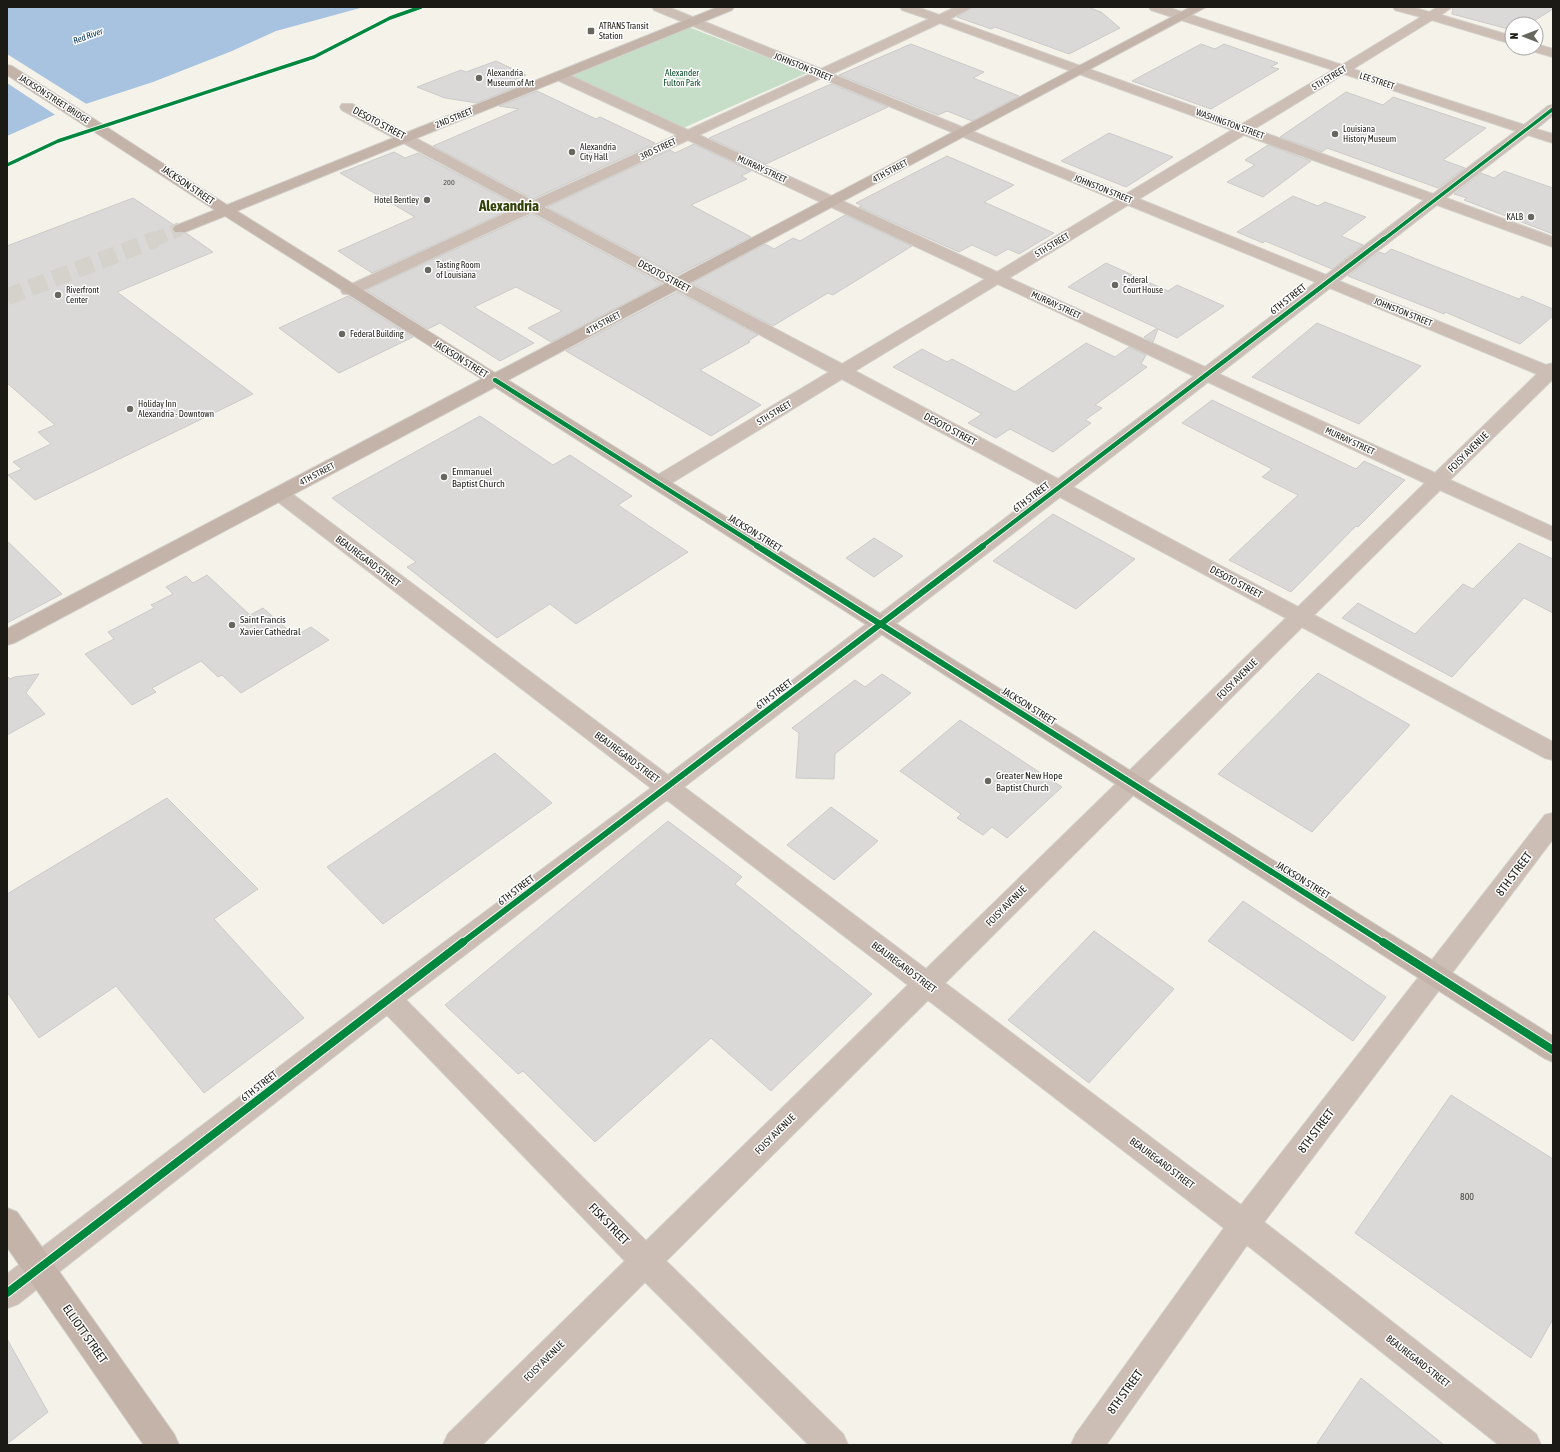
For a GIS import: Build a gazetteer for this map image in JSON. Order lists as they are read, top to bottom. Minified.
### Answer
{"streets":{"main road":["JACKSON STREET BRIDGE","2ND STREET","4TH STREET","JACKSON STREET","ELLIOTT STREET"],"street":["JOHNSTON STREET","5TH STREET","LEE STREET","DESOTO STREET","WASHINGTON STREET","3RD STREET","MURRAY STREET","6TH STREET","FOISY AVENUE","BEAUREGARD STREET","8TH STREET","FISK STREET"]},"crossings":[["JOHNSTON STREET","5TH STREET"],["JOHNSTON STREET","2ND STREET"],["JOHNSTON STREET","3RD STREET"],["JOHNSTON STREET","4TH STREET"],["JOHNSTON STREET","6TH STREET"],["JOHNSTON STREET","FOISY AVENUE"],["5TH STREET","LEE STREET"],["5TH STREET","DESOTO STREET"],["5TH STREET","WASHINGTON STREET"],["5TH STREET","MURRAY STREET"],["5TH STREET","JACKSON STREET"],["LEE STREET","4TH STREET"],["LEE STREET","6TH STREET"],["JACKSON STREET BRIDGE","JACKSON STREET"],["2ND STREET","DESOTO STREET"],["2ND STREET","MURRAY STREET"],["2ND STREET","JACKSON STREET"],["DESOTO STREET","3RD STREET"],["DESOTO STREET","4TH STREET"],["DESOTO STREET","6TH STREET"],["DESOTO STREET","FOISY AVENUE"],["WASHINGTON STREET","3RD STREET"],["WASHINGTON STREET","4TH STREET"],["WASHINGTON STREET","6TH STREET"],["3RD STREET","MURRAY STREET"],["3RD STREET","JACKSON STREET"],["MURRAY STREET","4TH STREET"],["MURRAY STREET","6TH STREET"],["MURRAY STREET","FOISY AVENUE"],["4TH STREET","JACKSON STREET"],["4TH STREET","BEAUREGARD STREET"],["JACKSON STREET","6TH STREET"],["JACKSON STREET","FOISY AVENUE"],["JACKSON STREET","8TH STREET"],["6TH STREET","BEAUREGARD STREET"],["6TH STREET","FISK STREET"],["6TH STREET","ELLIOTT STREET"],["FOISY AVENUE","BEAUREGARD STREET"],["FOISY AVENUE","FISK STREET"],["BEAUREGARD STREET","8TH STREET"]],"districts":["Alexandria"],"water":["Red River"],"parks":["Alexander Fulton Park"],"places":{"transit":["ATRANS Transit Station"],"other":["Alexandria Museum of Art","Louisiana History Museum","Alexandria City Hall","Hotel Bentley","KALB","Tasting Room of Louisiana","Federal Court House","Riverfront Center","Federal Building","Holiday Inn Alexandria - Downtown","Emmanuel Baptist Church","Saint Francis Xavier Cathedral","Greater New Hope Baptist Church"]},"house_numbers":["200","800"],"north":"left"}
